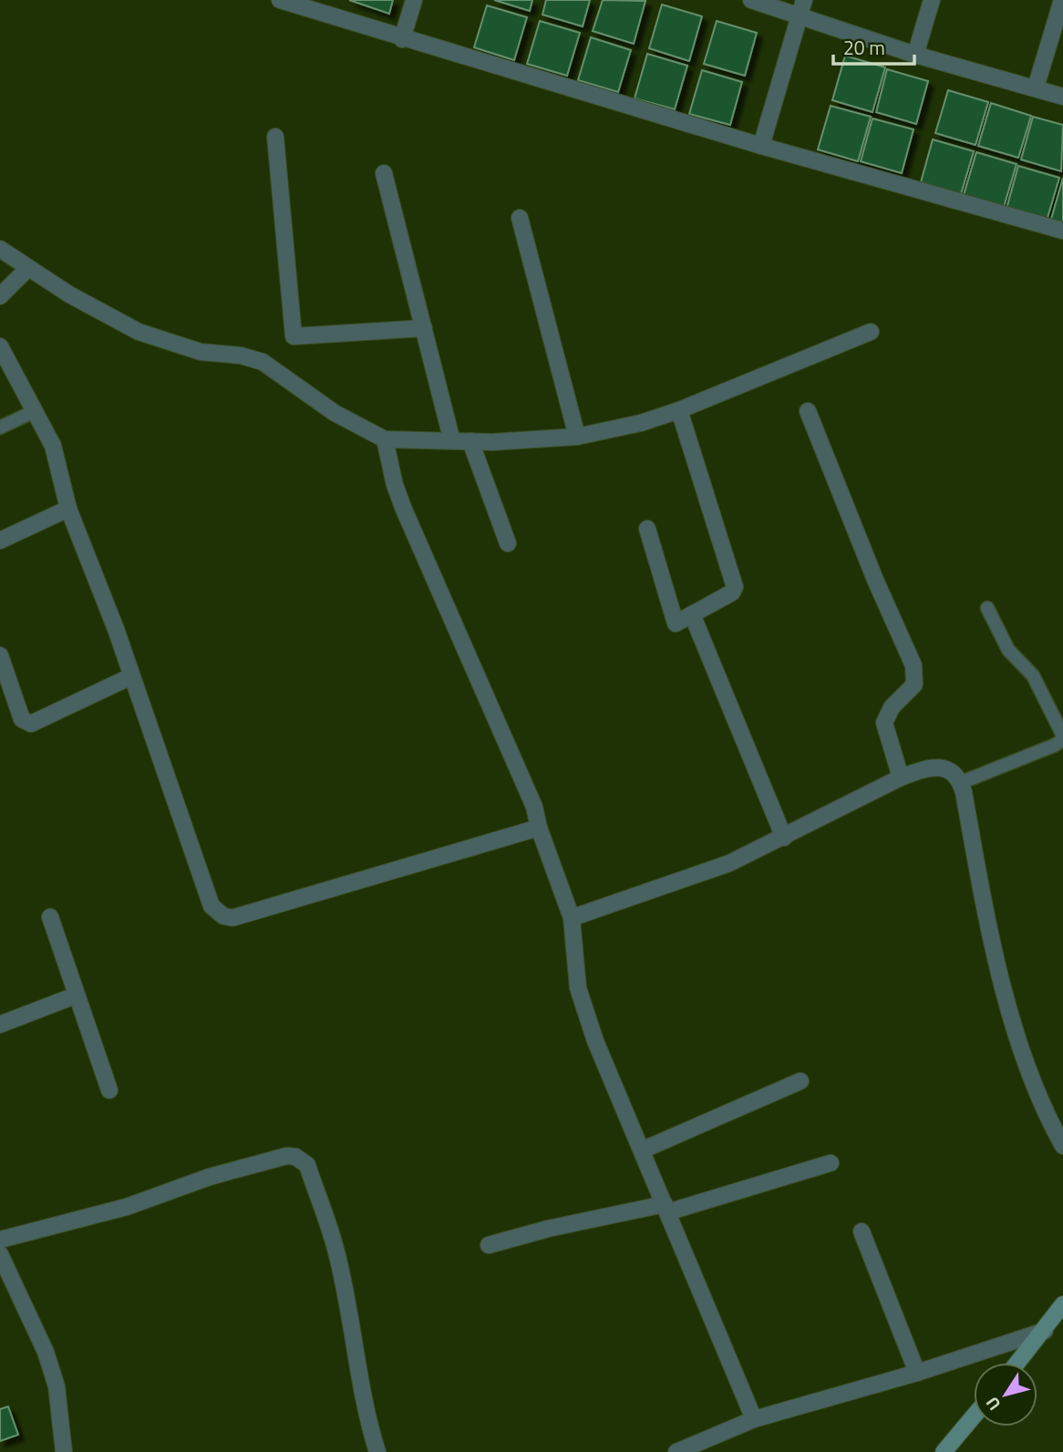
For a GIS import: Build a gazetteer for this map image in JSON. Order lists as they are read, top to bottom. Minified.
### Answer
{"scale_bar":"20 m","north":"bottom left"}
